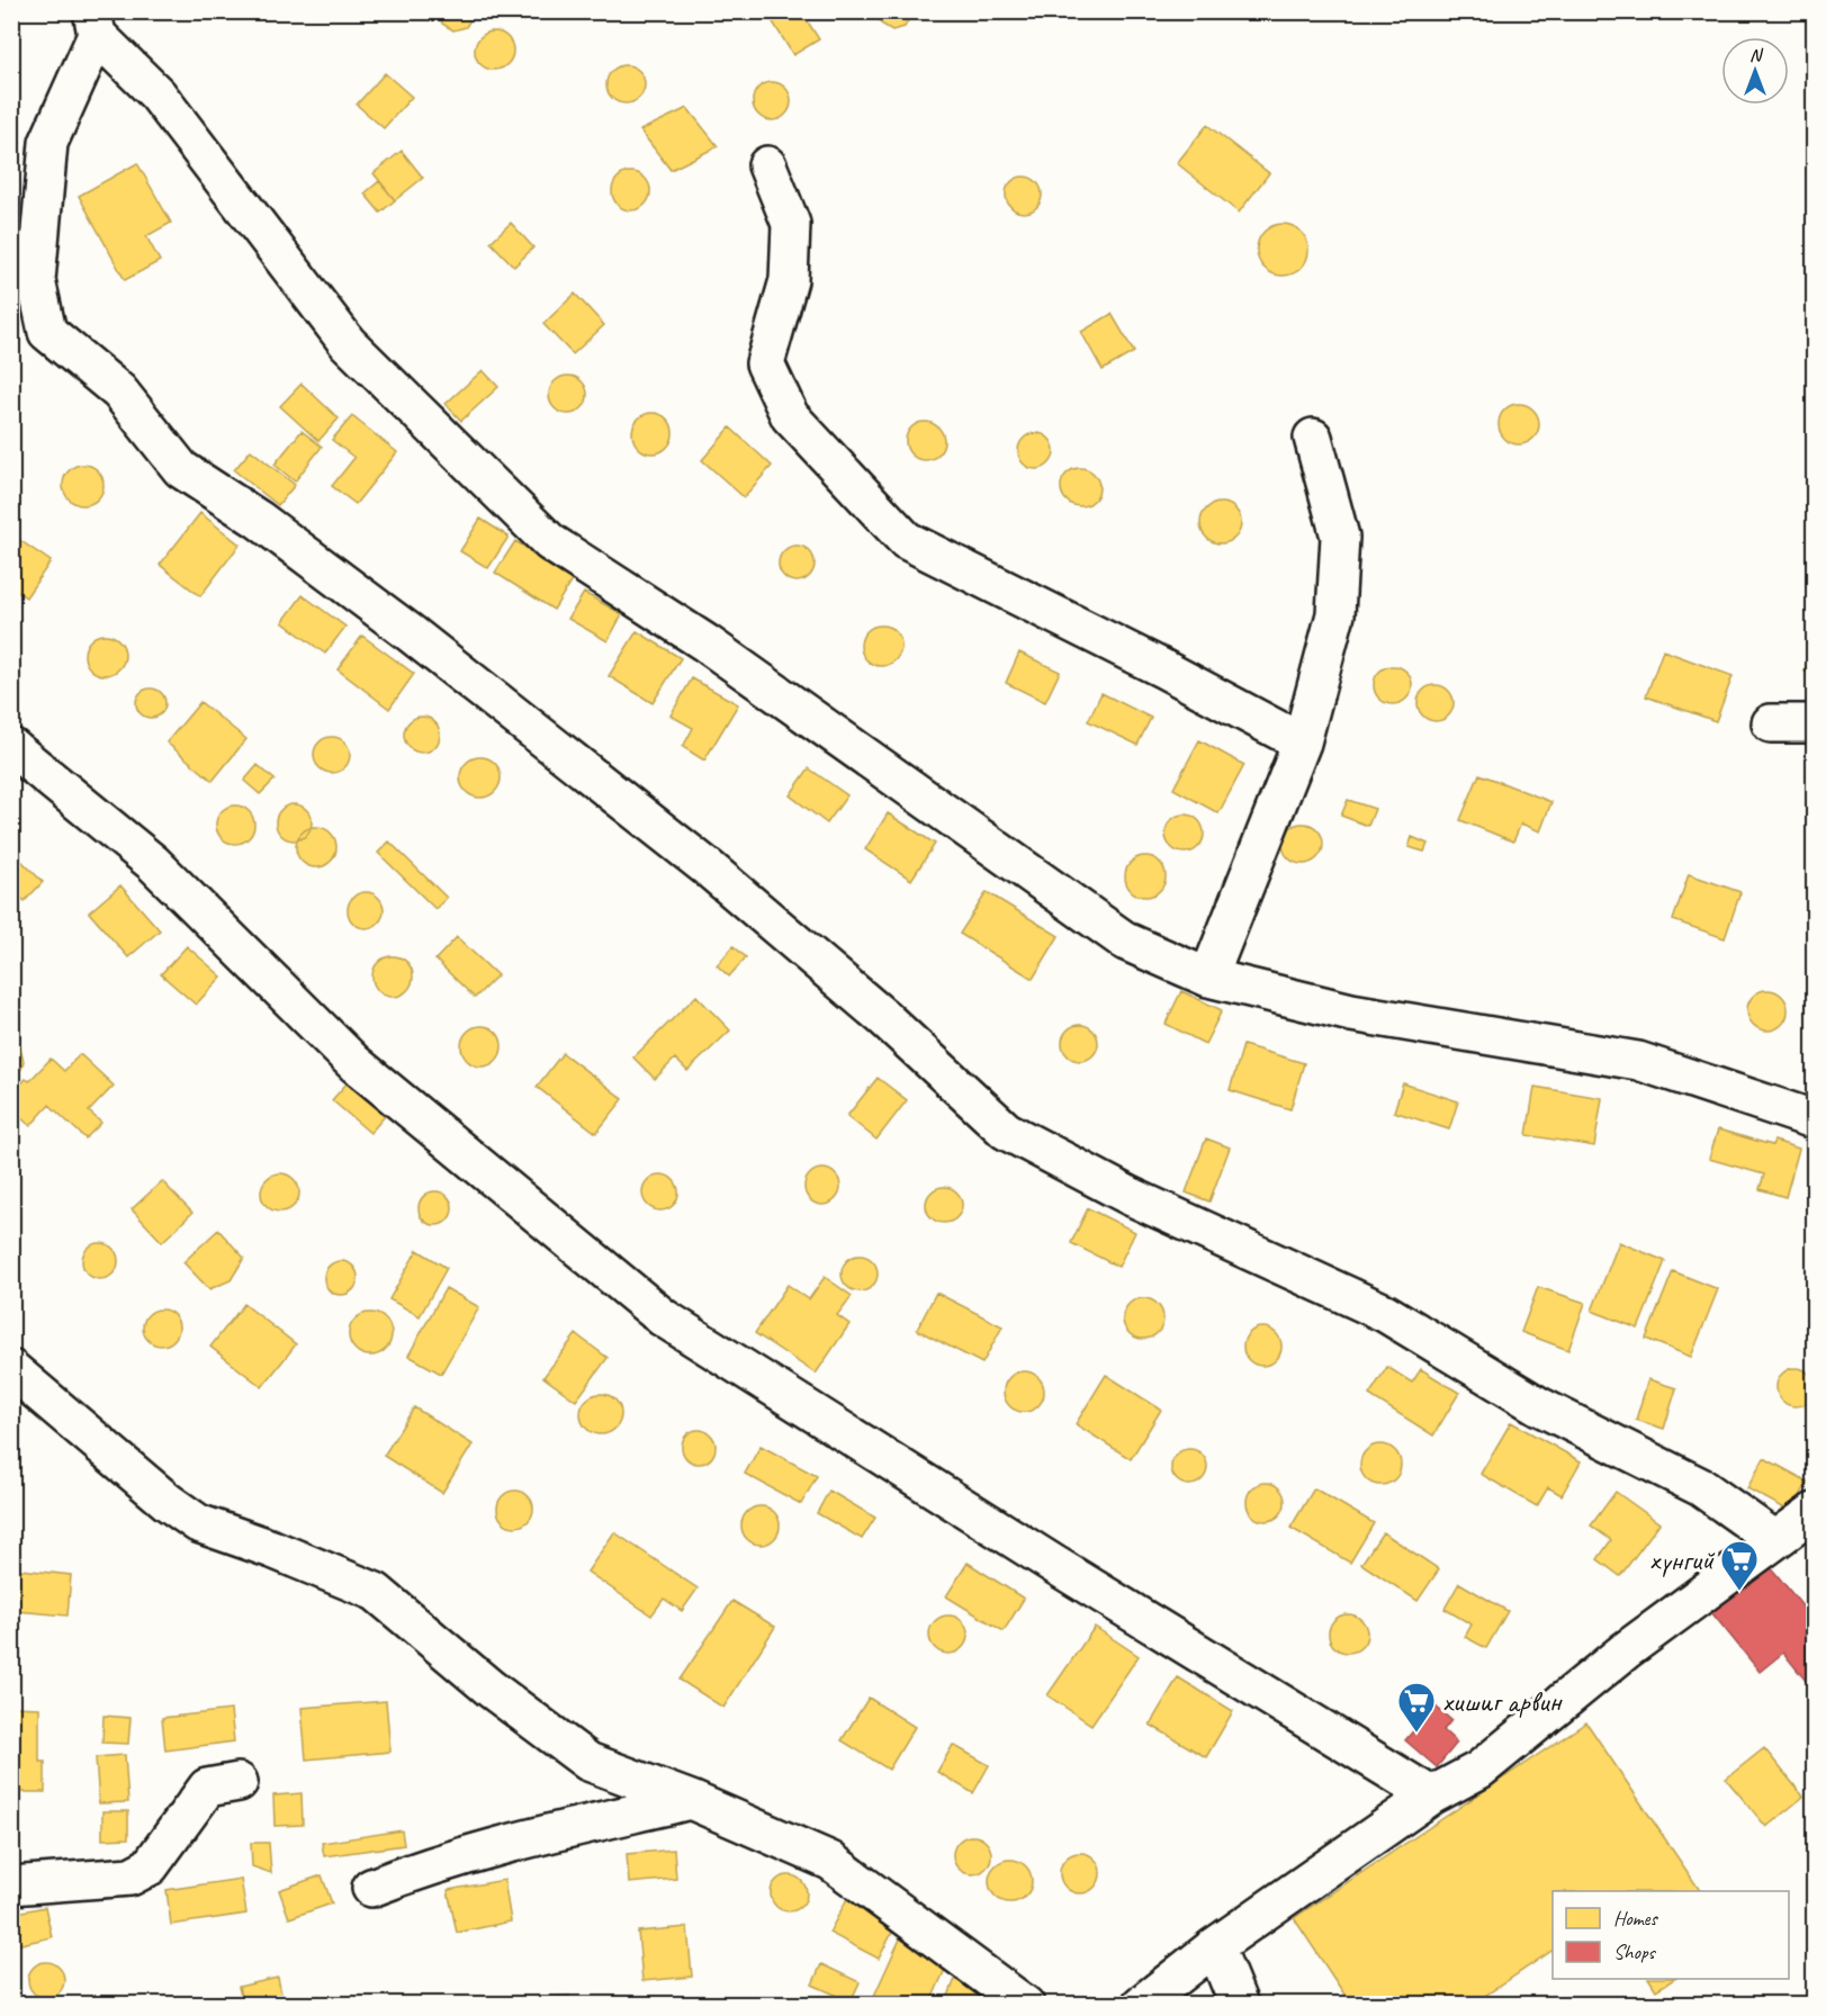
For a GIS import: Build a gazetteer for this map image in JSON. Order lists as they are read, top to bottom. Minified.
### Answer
{"places":{"supermarket":["хүнгий","хишиг арвин"]},"legend":["Homes","Shops"],"north":"top"}
